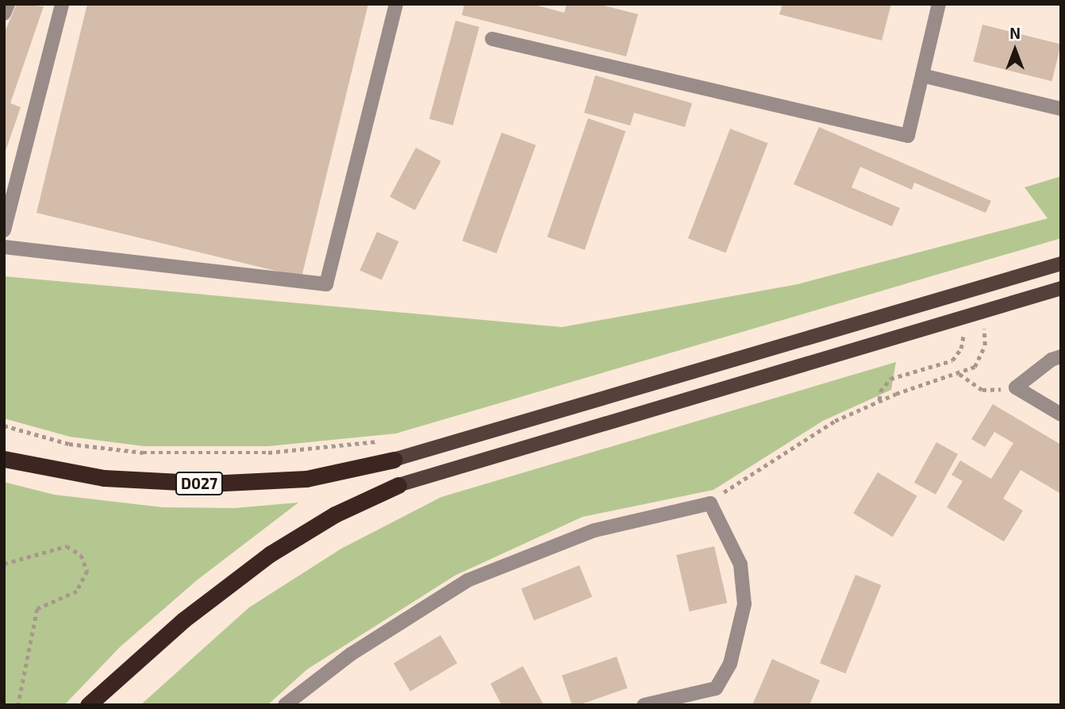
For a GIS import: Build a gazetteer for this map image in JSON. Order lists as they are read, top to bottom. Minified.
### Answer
{"streets":{"highway":["D027"]},"north":"top"}
